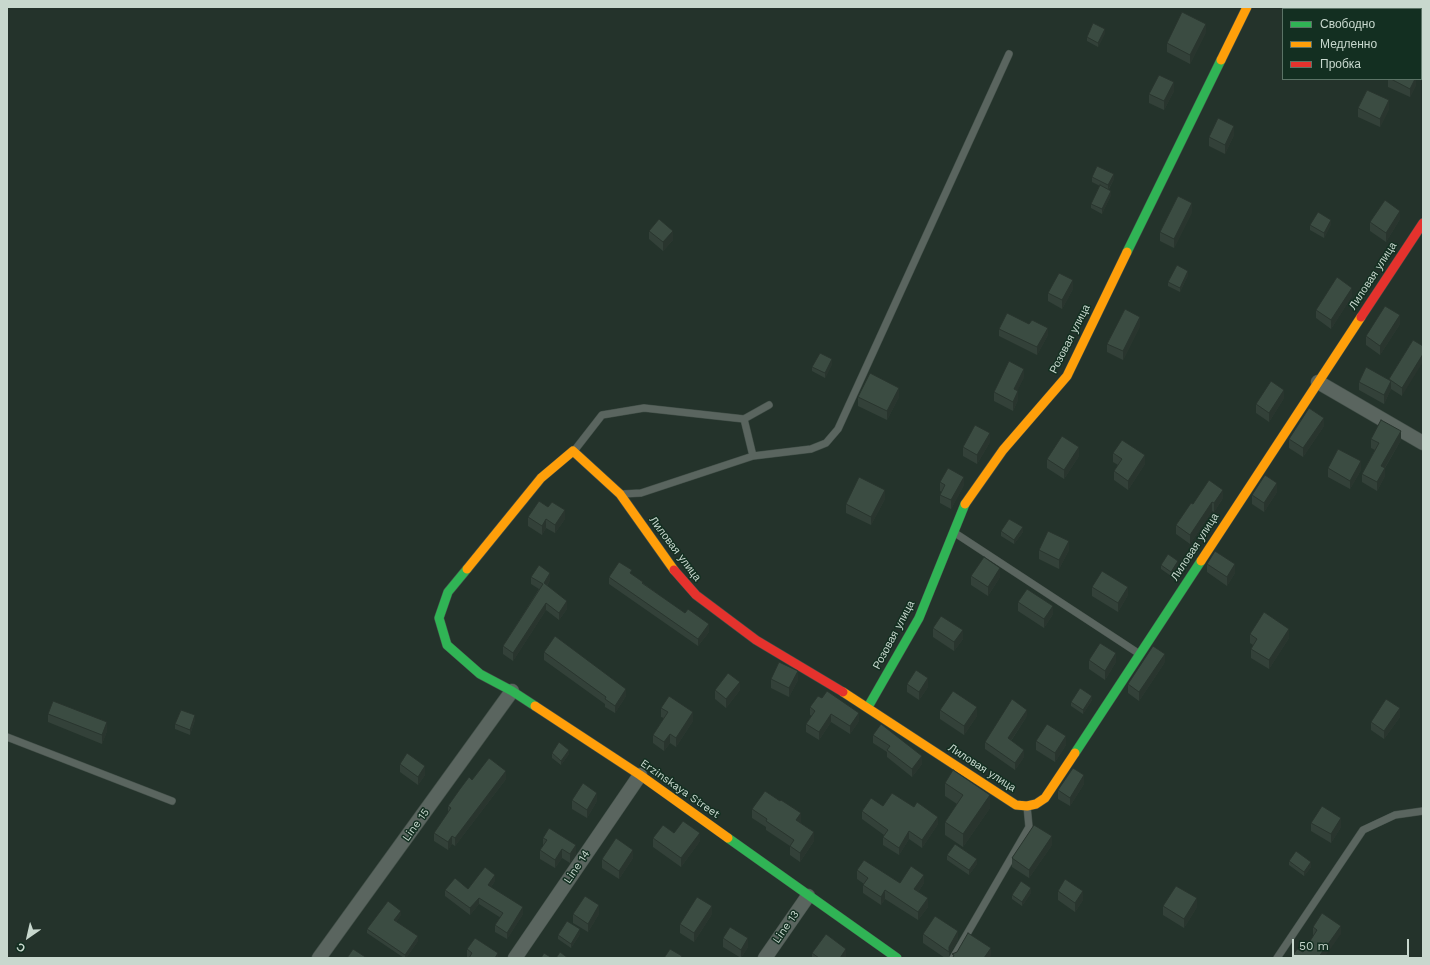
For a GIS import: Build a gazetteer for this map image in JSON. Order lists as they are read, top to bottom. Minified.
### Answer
{"streets":{"street":["Лиловая улица","Розовая улица","Erzinskaya Street","Line 15","Line 14","Line 13"]},"crossings":[["Лиловая улица","Розовая улица"],["Лиловая улица","Erzinskaya Street"],["Erzinskaya Street","Line 15"],["Erzinskaya Street","Line 14"],["Erzinskaya Street","Line 13"]],"legend":["Свободно","Медленно","Пробка"],"scale_bar":"50 m","north":"bottom left"}
